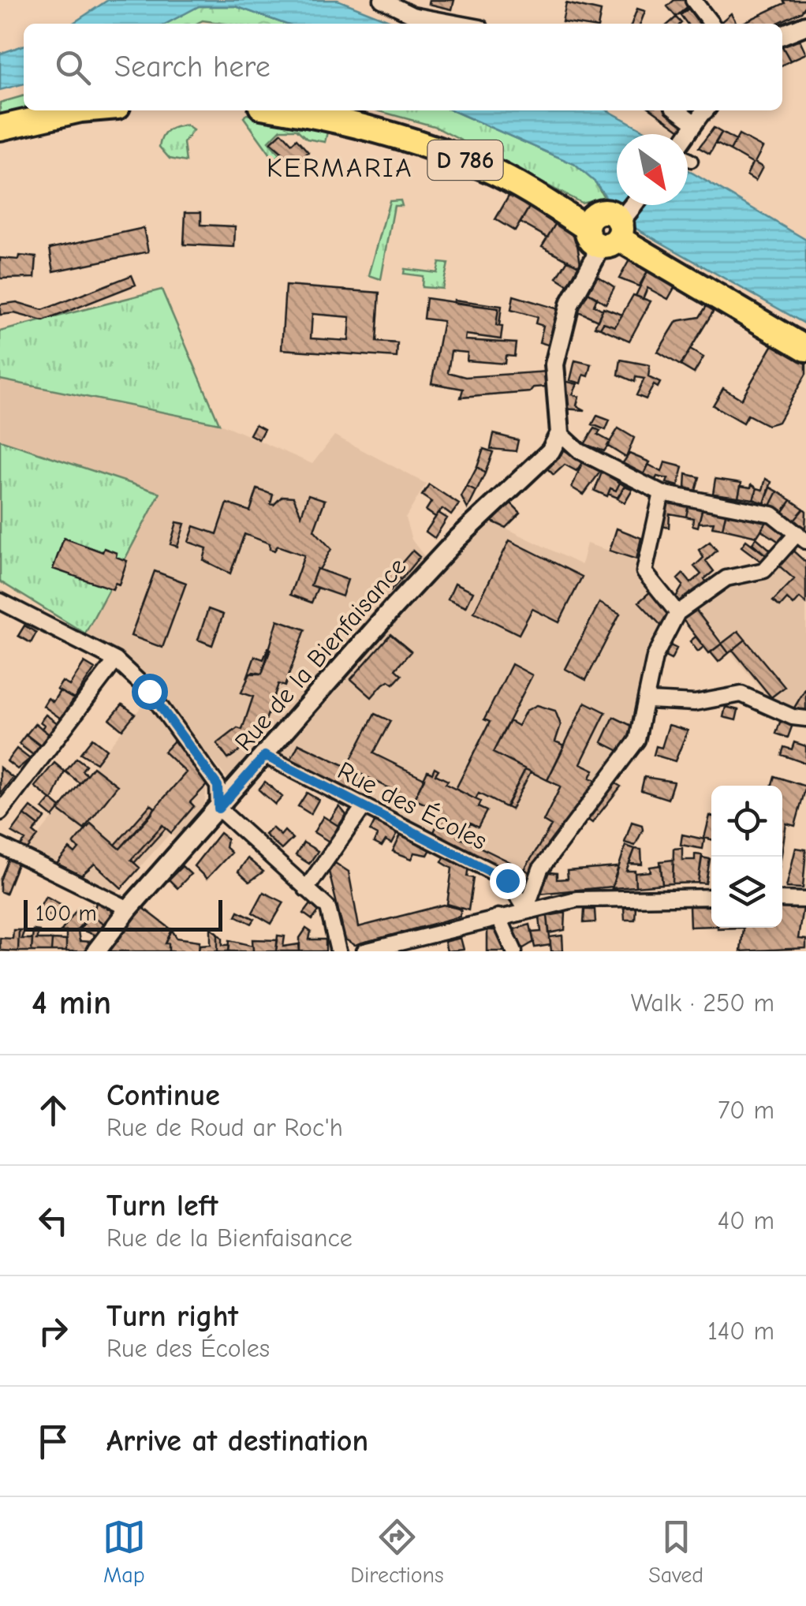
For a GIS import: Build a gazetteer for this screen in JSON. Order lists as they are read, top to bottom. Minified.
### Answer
{"streets":{"main road":["D 786"],"street":["Rue de la Bienfaisance","Rue des Écoles"]},"crossings":[["Rue de la Bienfaisance","Rue des Écoles"]],"districts":["KERMARIA"],"scale_bar":"100 m","north":"bottom right","page":{"search":"Search here","scale":"100 m","heading":["4 min","Walk · 250 m"],"list":[["Continue","Rue de Roud ar Roc'h","70 m"],["Turn left","Rue de la Bienfaisance","40 m"],["Turn right","Rue des Écoles","140 m"],"Arrive at destination"],"nav":["Map","Directions","Saved"]}}
